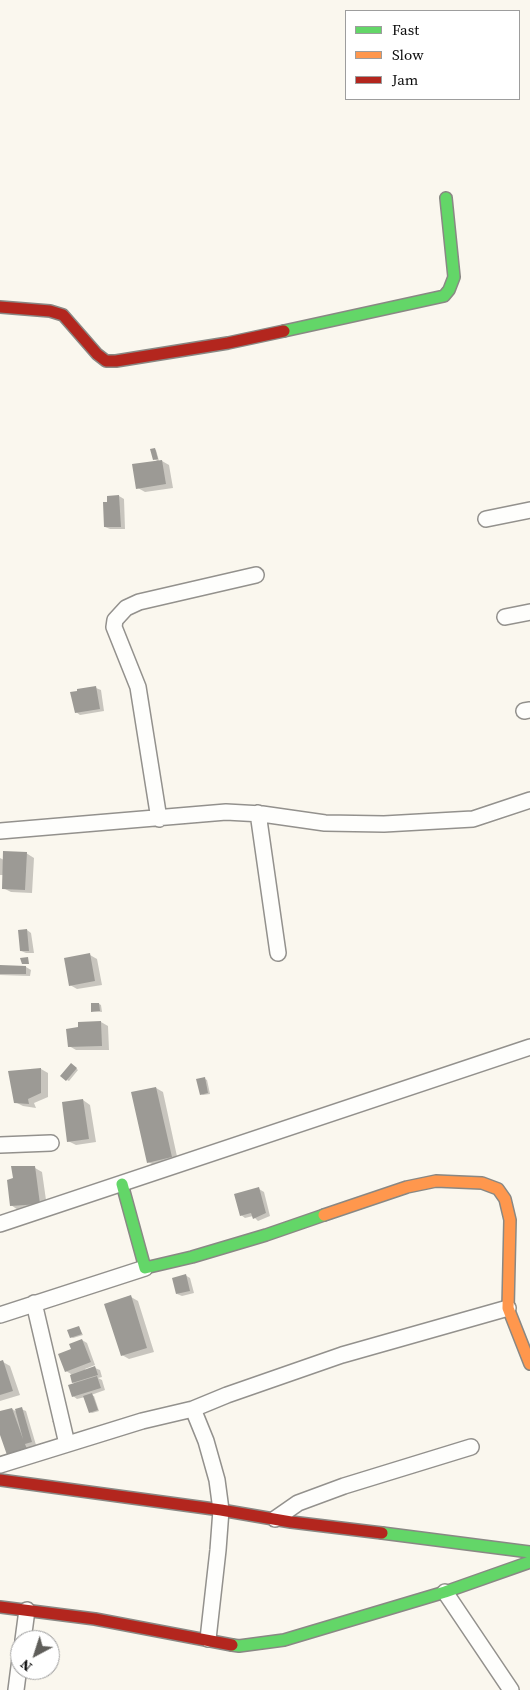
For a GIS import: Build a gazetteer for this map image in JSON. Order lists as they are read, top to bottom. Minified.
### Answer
{"legend":["Fast","Slow","Jam"],"north":"bottom left"}
